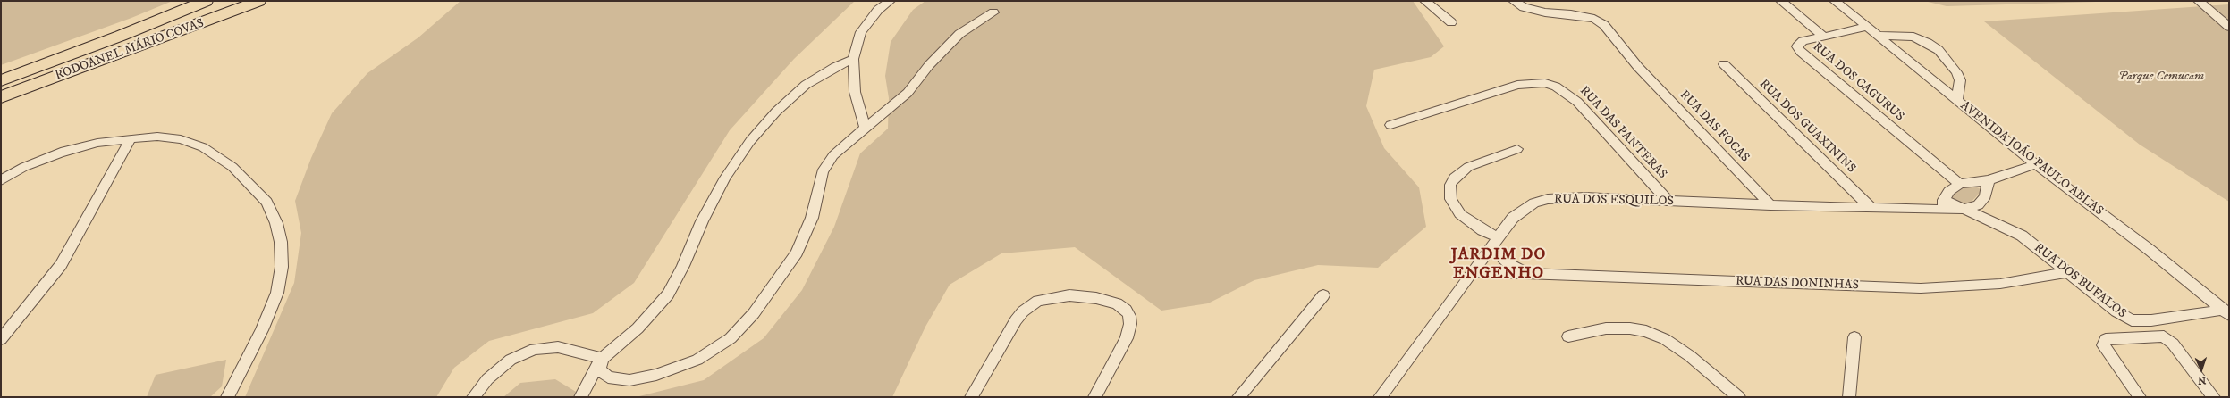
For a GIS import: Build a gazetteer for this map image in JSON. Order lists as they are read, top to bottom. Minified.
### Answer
{"streets":{"highway":["RODOANEL MÁRIO COVAS"],"street":["RUA DOS CAGURUS","RUA DAS FOCAS","RUA DOS GUAXININS","RUA DAS PANTERAS","AVENIDA JOÃO PAULO ABLAS","RUA DOS ESQUILOS","RUA DOS BUFALOS","RUA DAS DONINHAS"]},"crossings":[["RUA DOS CAGURUS","AVENIDA JOÃO PAULO ABLAS"],["RUA DAS FOCAS","RUA DOS ESQUILOS"],["RUA DOS GUAXININS","RUA DOS ESQUILOS"],["RUA DAS PANTERAS","RUA DOS ESQUILOS"],["AVENIDA JOÃO PAULO ABLAS","RUA DOS BUFALOS"],["RUA DOS ESQUILOS","RUA DOS BUFALOS"],["RUA DOS ESQUILOS","RUA DAS DONINHAS"],["RUA DOS BUFALOS","RUA DAS DONINHAS"]],"districts":["JARDIM DO ENGENHO"],"parks":["Parque Cemucam"],"north":"bottom"}
